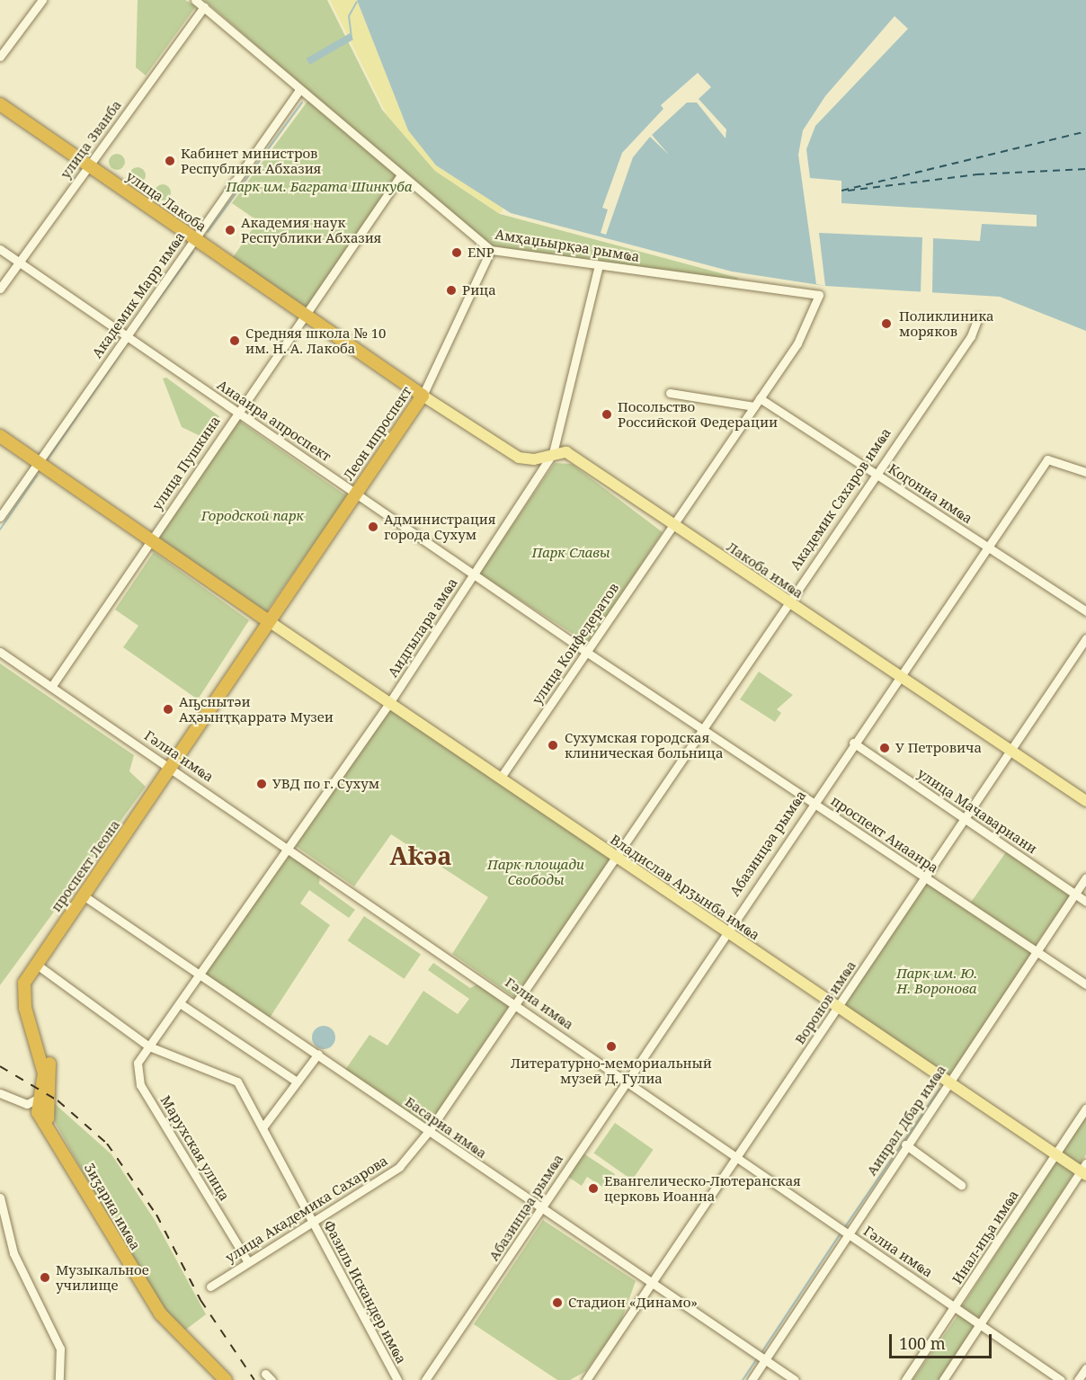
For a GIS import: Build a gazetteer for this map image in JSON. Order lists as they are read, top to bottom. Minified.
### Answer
{"streets":{"highway":["улица Лакоба","Леон ипроспект","проспект Леона","Ӡиӡариа имҩа"],"main road":["Лакоба имҩа","Владислав Арӡынба имҩа"],"street":["улица Званба","Амҳаџьырқәа рымҩа","Академик Марр имҩа","Аиааира апроспект","улица Пушкина","Коӷониа имҩа","Академик Сахаров имҩа","Аидгылара амҩа","улица Конфедератов","Гәлиа имҩа","улица Мачавариани","проспект Аиааира","Абазинцәа рымҩа","Воронов имҩа","Аинрал Дбар имҩа","Басариа имҩа","Марухская улица","улица Академика Сахарова","Инал-иҧа имҩа","Фазиль Искандер имҩа"]},"crossings":[["улица Званба","улица Лакоба"],["улица Званба","Амҳаџьырқәа рымҩа"],["улица Званба","Аиааира апроспект"],["улица Лакоба","Академик Марр имҩа"],["улица Лакоба","Леон ипроспект"],["улица Лакоба","улица Пушкина"],["улица Лакоба","Лакоба имҩа"],["Амҳаџьырқәа рымҩа","Академик Марр имҩа"],["Амҳаџьырқәа рымҩа","Леон ипроспект"],["Амҳаџьырқәа рымҩа","улица Пушкина"],["Амҳаџьырқәа рымҩа","Аидгылара амҩа"],["Амҳаџьырқәа рымҩа","улица Конфедератов"],["Академик Марр имҩа","Аиааира апроспект"],["Аиааира апроспект","Леон ипроспект"],["Аиааира апроспект","улица Пушкина"],["Аиааира апроспект","Аидгылара амҩа"],["Аиааира апроспект","улица Конфедератов"],["Аиааира апроспект","проспект Аиааира"],["Леон ипроспект","Лакоба имҩа"],["Леон ипроспект","проспект Леона"],["Леон ипроспект","Владислав Арӡынба имҩа"],["улица Пушкина","Гәлиа имҩа"],["Коӷониа имҩа","Академик Сахаров имҩа"],["Коӷониа имҩа","улица Конфедератов"],["Коӷониа имҩа","Абазинцәа рымҩа"],["Академик Сахаров имҩа","Лакоба имҩа"],["Академик Сахаров имҩа","проспект Аиааира"],["Академик Сахаров имҩа","Владислав Арӡынба имҩа"],["Академик Сахаров имҩа","улица Академика Сахарова"],["Лакоба имҩа","Аидгылара амҩа"],["Лакоба имҩа","улица Конфедератов"],["Лакоба имҩа","Абазинцәа рымҩа"],["Лакоба имҩа","Воронов имҩа"],["Аидгылара амҩа","Гәлиа имҩа"],["Аидгылара амҩа","Владислав Арӡынба имҩа"],["Аидгылара амҩа","Басариа имҩа"],["Аидгылара амҩа","Марухская улица"],["улица Конфедератов","проспект Аиааира"],["улица Конфедератов","Владислав Арӡынба имҩа"],["Гәлиа имҩа","Абазинцәа рымҩа"],["Гәлиа имҩа","проспект Леона"],["Гәлиа имҩа","Воронов имҩа"],["Гәлиа имҩа","Аинрал Дбар имҩа"],["Гәлиа имҩа","улица Академика Сахарова"],["Гәлиа имҩа","Инал-иҧа имҩа"],["улица Мачавариани","Абазинцәа рымҩа"],["улица Мачавариани","Воронов имҩа"],["улица Мачавариани","Аинрал Дбар имҩа"],["проспект Аиааира","Абазинцәа рымҩа"],["проспект Аиааира","Воронов имҩа"],["проспект Аиааира","Аинрал Дбар имҩа"],["Абазинцәа рымҩа","Владислав Арӡынба имҩа"],["Абазинцәа рымҩа","Басариа имҩа"],["проспект Леона","Владислав Арӡынба имҩа"],["проспект Леона","Басариа имҩа"],["проспект Леона","Ӡиӡариа имҩа"],["проспект Леона","Фазиль Искандер имҩа"],["Владислав Арӡынба имҩа","Воронов имҩа"],["Владислав Арӡынба имҩа","Аинрал Дбар имҩа"],["Владислав Арӡынба имҩа","улица Академика Сахарова"],["Владислав Арӡынба имҩа","Инал-иҧа имҩа"],["Воронов имҩа","Басариа имҩа"],["Аинрал Дбар имҩа","Басариа имҩа"],["Басариа имҩа","улица Академика Сахарова"],["Марухская улица","улица Академика Сахарова"],["Марухская улица","Фазиль Искандер имҩа"],["улица Академика Сахарова","Фазиль Искандер имҩа"]],"districts":["Аҟəа"],"parks":["Парк им. Баграта Шинкуба","Городской парк","Парк Славы","Парк площади Свободы","Парк им. Ю. Н. Воронова"],"places":["Кабинет министров Республики Абхазия","Академия наук Республики Абхазия","ENP","Рица","Поликлиника моряков","Средняя школа № 10 им. Н. А. Лакоба","Посольство Российской Федерации","Администрация города Сухум","Аҧснытәи Аҳәынҭқарратә Музеи","Сухумская городская клиническая больница","У Петровича","УВД по г. Сухум","Литературно-мемориальный музей Д. Гулиа","Евангелическо-Лютеранская церковь Иоанна","Музыкальное училище","Cтадион «Динамо»"],"scale_bar":"100 m"}
